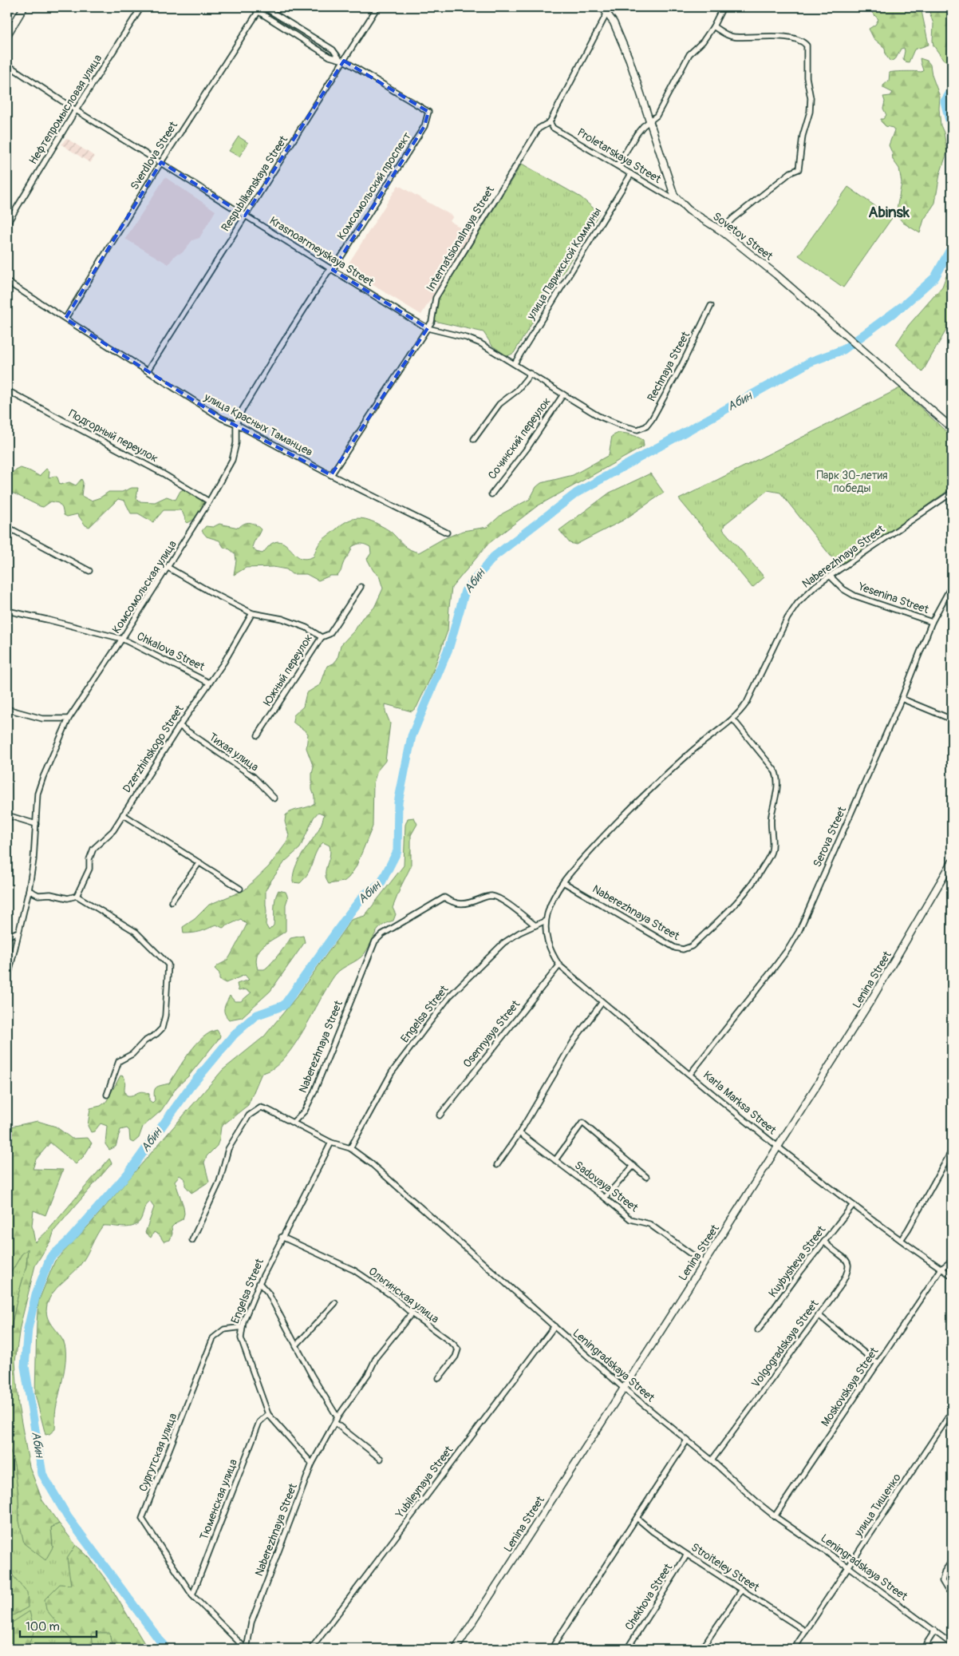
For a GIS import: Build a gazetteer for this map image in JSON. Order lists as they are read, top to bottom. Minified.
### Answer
{"streets":{"main road":["Sovetov Street","Lenina Street"],"street":["Нефтепромысловая улица","Sverdlova Street","Proletarskaya Street","Respublikanskaya Street","Комсомольский проспект","Internatsionalnaya Street","Krasnoarmeyskaya Street","улица Парижской Коммуны","Rechnaya Street","улица Красных Таманцев","Подгорный переулок","Сочинский переулок","Naberezhnaya Street","Комсомольская улица","Yesenina Street","Chkalova Street","Южный переулок","Dzerzhinskogo Street","Тихая улица","Serova Street","Engelsa Street","Osennyaya Street","Karla Marksa Street","Sadovaya Street","Kuybysheva Street","Ольгинская улица","Volgogradskaya Street","Leningradskaya Street","Moskovskaya Street","Сургутская улица","Yubileynaya Street","Тюменская улица","улица Тищенко","Stroiteley Street","Chekhova Street"]},"crossings":[["Нефтепромысловая улица","Krasnoarmeyskaya Street"],["Sverdlova Street","Krasnoarmeyskaya Street"],["Sverdlova Street","улица Красных Таманцев"],["Proletarskaya Street","Sovetov Street"],["Proletarskaya Street","Internatsionalnaya Street"],["Proletarskaya Street","улица Парижской Коммуны"],["Respublikanskaya Street","Комсомольский проспект"],["Respublikanskaya Street","Krasnoarmeyskaya Street"],["Respublikanskaya Street","улица Красных Таманцев"],["Комсомольский проспект","Krasnoarmeyskaya Street"],["Комсомольский проспект","Комсомольская улица"],["Sovetov Street","Internatsionalnaya Street"],["Internatsionalnaya Street","Krasnoarmeyskaya Street"],["Internatsionalnaya Street","улица Красных Таманцев"],["Krasnoarmeyskaya Street","улица Парижской Коммуны"],["Krasnoarmeyskaya Street","Rechnaya Street"],["Krasnoarmeyskaya Street","Сочинский переулок"],["Krasnoarmeyskaya Street","Комсомольская улица"],["улица Красных Таманцев","Комсомольская улица"],["Подгорный переулок","Комсомольская улица"],["Naberezhnaya Street","Yesenina Street"],["Naberezhnaya Street","Engelsa Street"],["Naberezhnaya Street","Karla Marksa Street"],["Naberezhnaya Street","Ольгинская улица"],["Naberezhnaya Street","Leningradskaya Street"],["Комсомольская улица","Chkalova Street"],["Комсомольская улица","Южный переулок"],["Yesenina Street","Serova Street"],["Chkalova Street","Dzerzhinskogo Street"],["Южный переулок","Dzerzhinskogo Street"],["Dzerzhinskogo Street","Тихая улица"],["Serova Street","Karla Marksa Street"],["Lenina Street","Karla Marksa Street"],["Lenina Street","Sadovaya Street"],["Lenina Street","Leningradskaya Street"],["Engelsa Street","Karla Marksa Street"],["Engelsa Street","Ольгинская улица"],["Engelsa Street","Leningradskaya Street"],["Engelsa Street","Сургутская улица"],["Engelsa Street","Тюменская улица"],["Osennyaya Street","Karla Marksa Street"],["Karla Marksa Street","Kuybysheva Street"],["Karla Marksa Street","Moskovskaya Street"],["Kuybysheva Street","Volgogradskaya Street"],["Volgogradskaya Street","Leningradskaya Street"],["Leningradskaya Street","Moskovskaya Street"],["Leningradskaya Street","Yubileynaya Street"],["Leningradskaya Street","улица Тищенко"],["Сургутская улица","Тюменская улица"],["улица Тищенко","Stroiteley Street"],["Stroiteley Street","Chekhova Street"]],"districts":["Abinsk"],"water":["Абин"],"parks":["Парк 30-летия победы"],"scale_bar":"100 m"}
